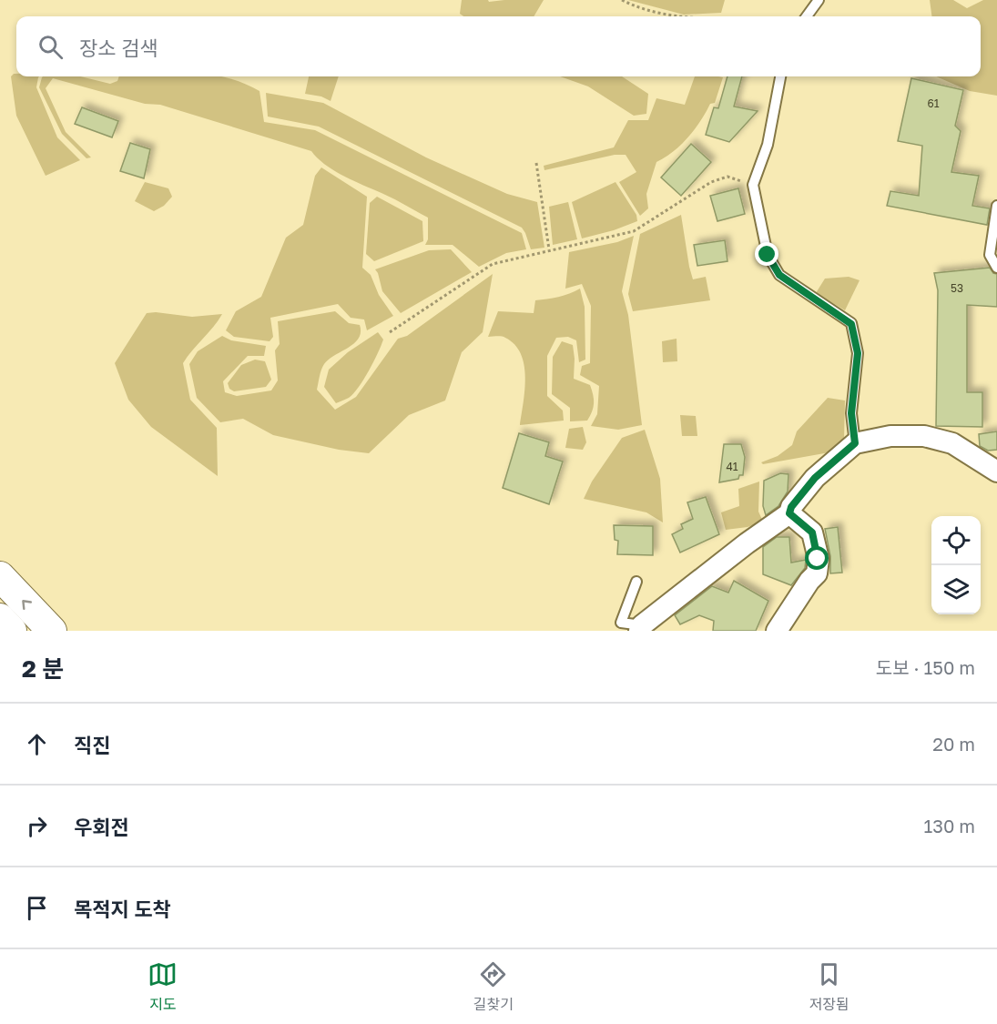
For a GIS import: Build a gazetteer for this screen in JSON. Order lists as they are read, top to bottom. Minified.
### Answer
{"house_numbers":["61","53","41"],"page":{"search":"장소 검색","heading":["2 분","도보 · 150 m"],"list":[["직진","20 m"],["우회전","130 m"],"목적지 도착"],"nav":["지도","길찾기","저장됨"]}}
